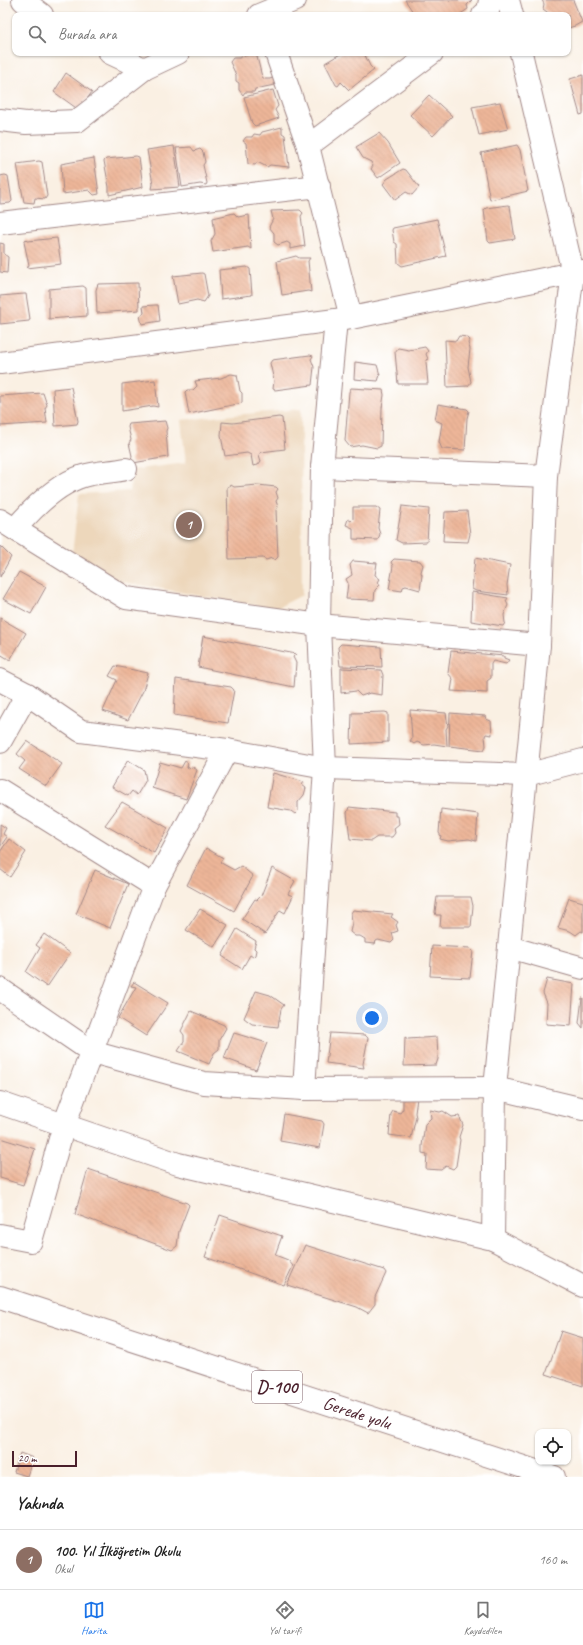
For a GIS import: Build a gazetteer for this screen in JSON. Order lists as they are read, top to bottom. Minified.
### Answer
{"streets":{"street":["D-100","Gerede yolu"]},"scale_bar":"20 m","page":{"search":"Burada ara","pins":"1","scale":"20 m","heading":"Yakında","list":[{"mark":"1","name":"100. Yıl İlköğretim Okulu","note":"Okul","value":"160 m"}],"nav":["Harita","Yol tarifi","Kaydedilen"]}}
